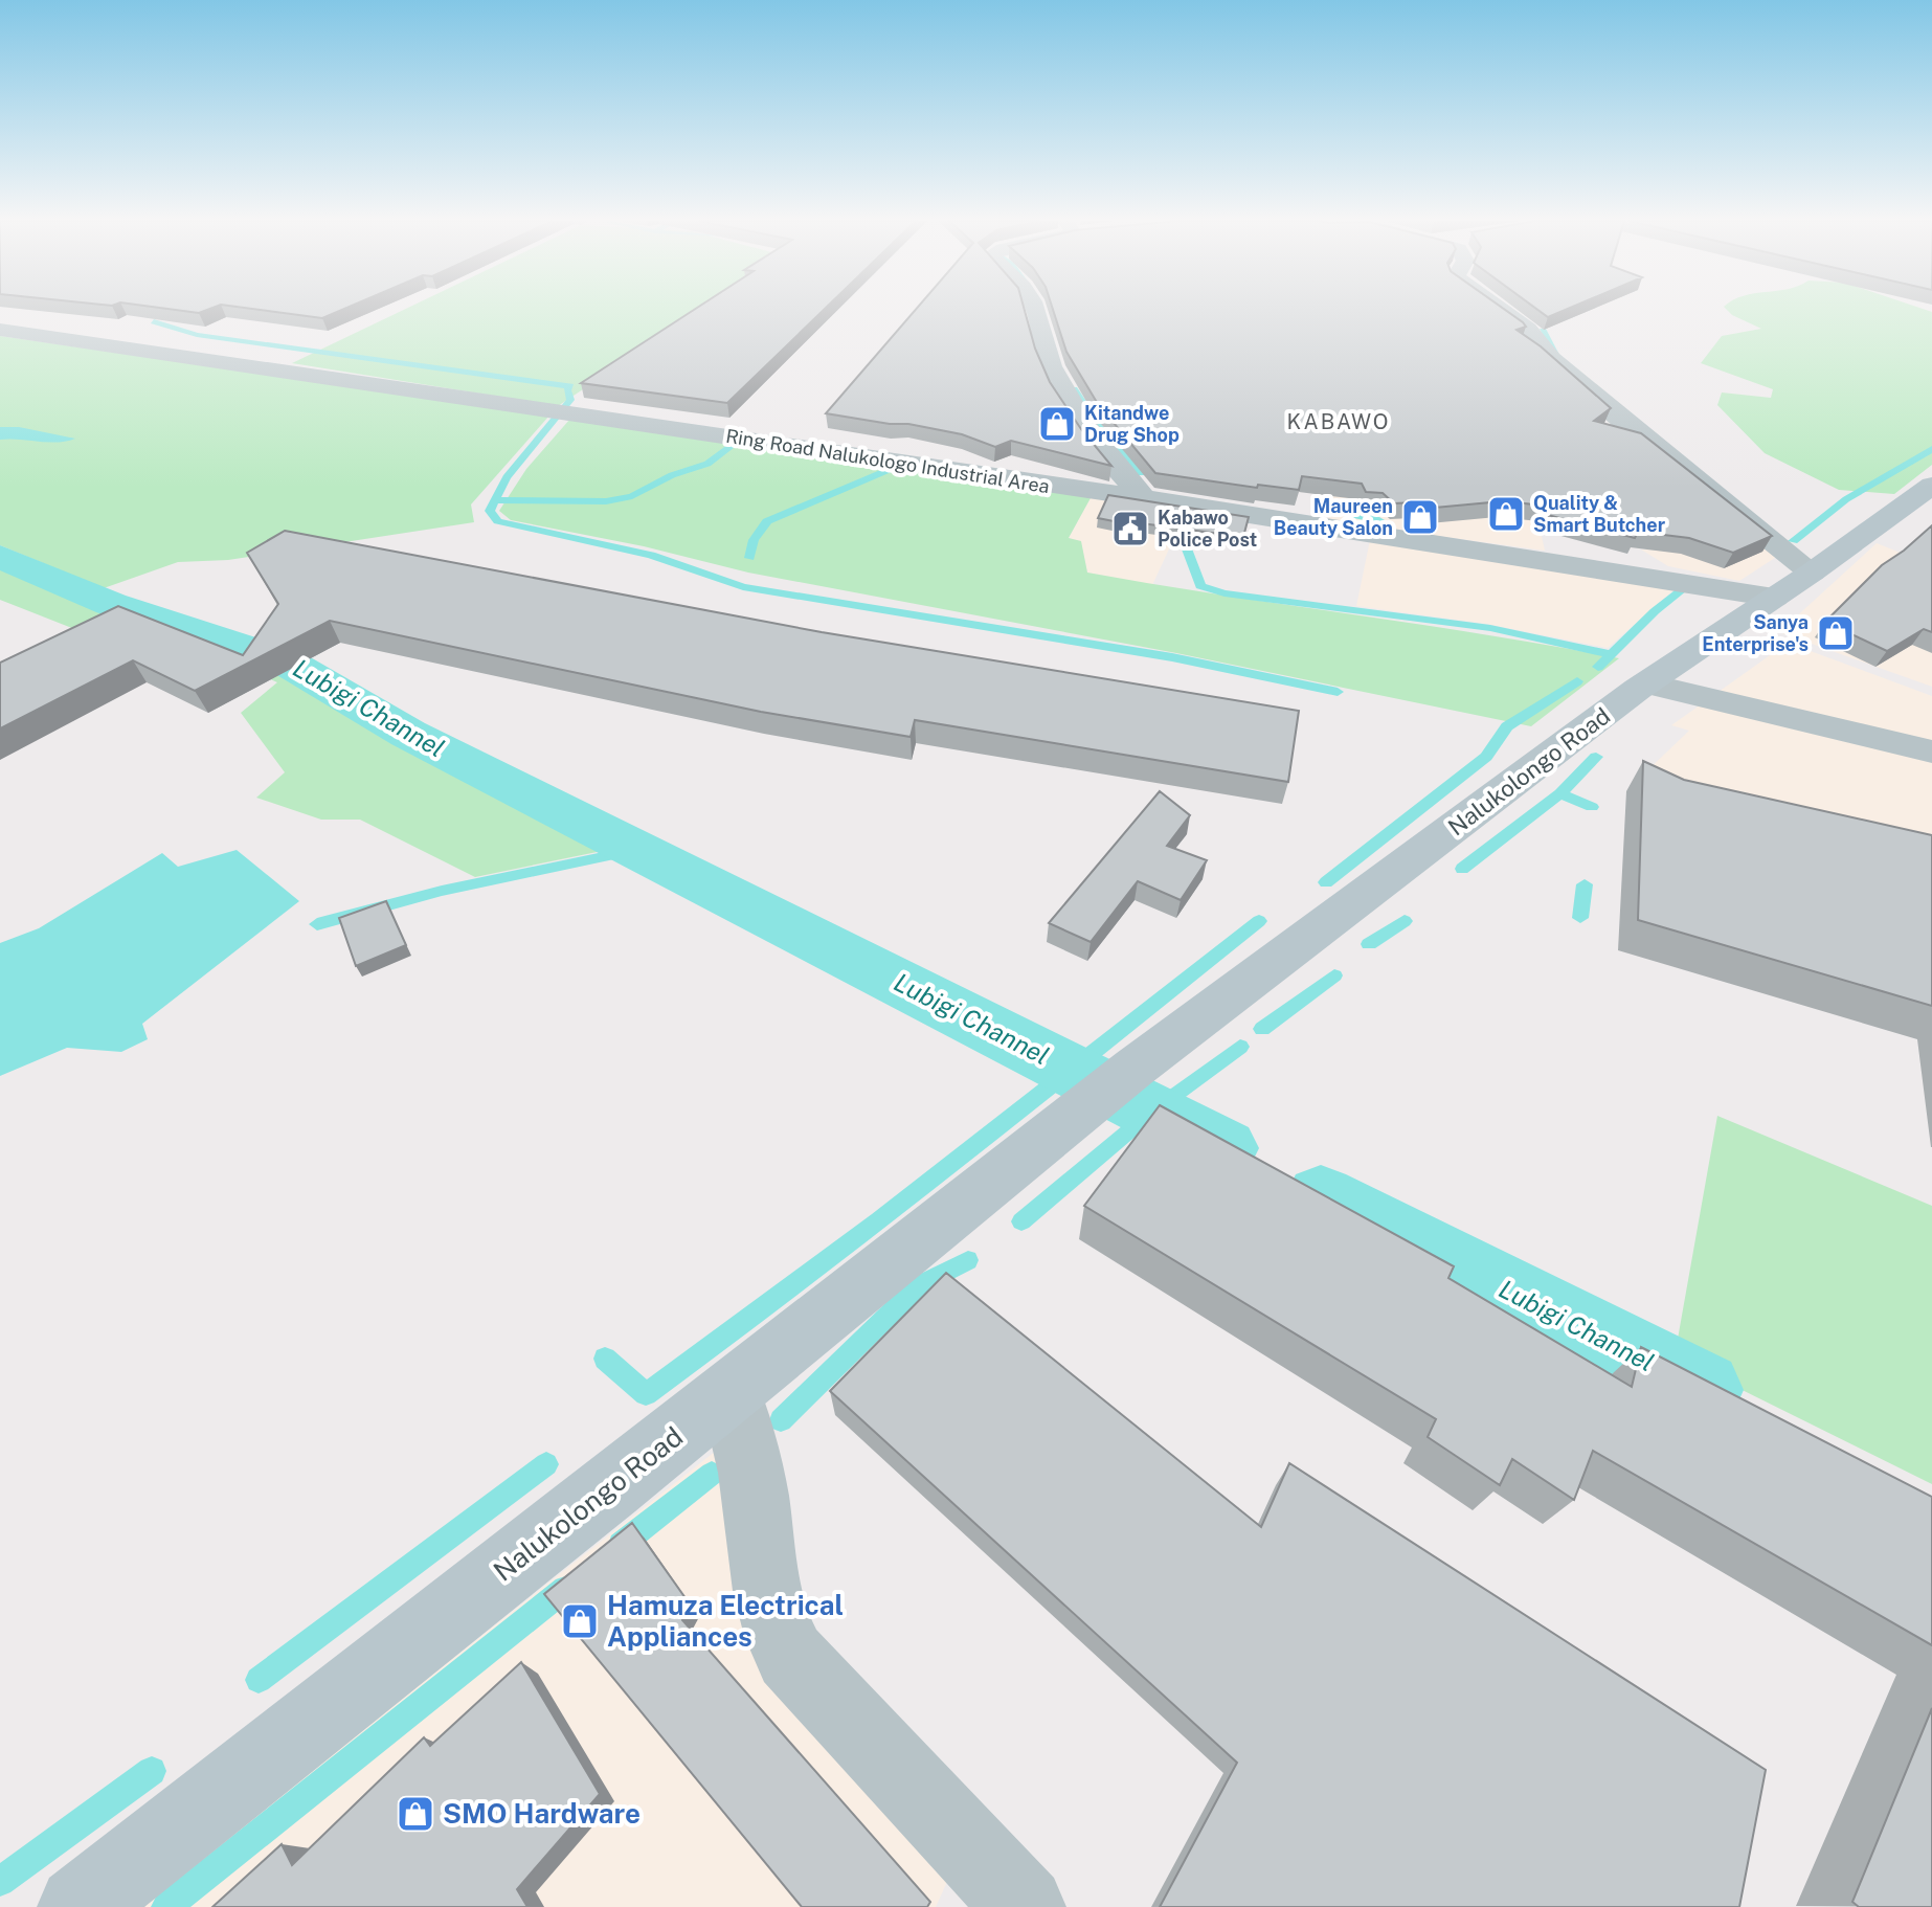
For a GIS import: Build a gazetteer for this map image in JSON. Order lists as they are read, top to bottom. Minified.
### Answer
{"streets":{"street":["Ring Road Nalukologo Industrial Area","Nalukolongo Road"]},"crossings":[["Ring Road Nalukologo Industrial Area","Nalukolongo Road"]],"districts":["KABAWO"],"water":["Lubigi Channel"],"places":{"shop":["Kitandwe Drug Shop","Quality & Smart Butcher","Maureen Beauty Salon","Sanya Enterprise's","Hamuza Electrical Appliances","SMO Hardware"],"public building":["Kabawo Police Post"]}}
